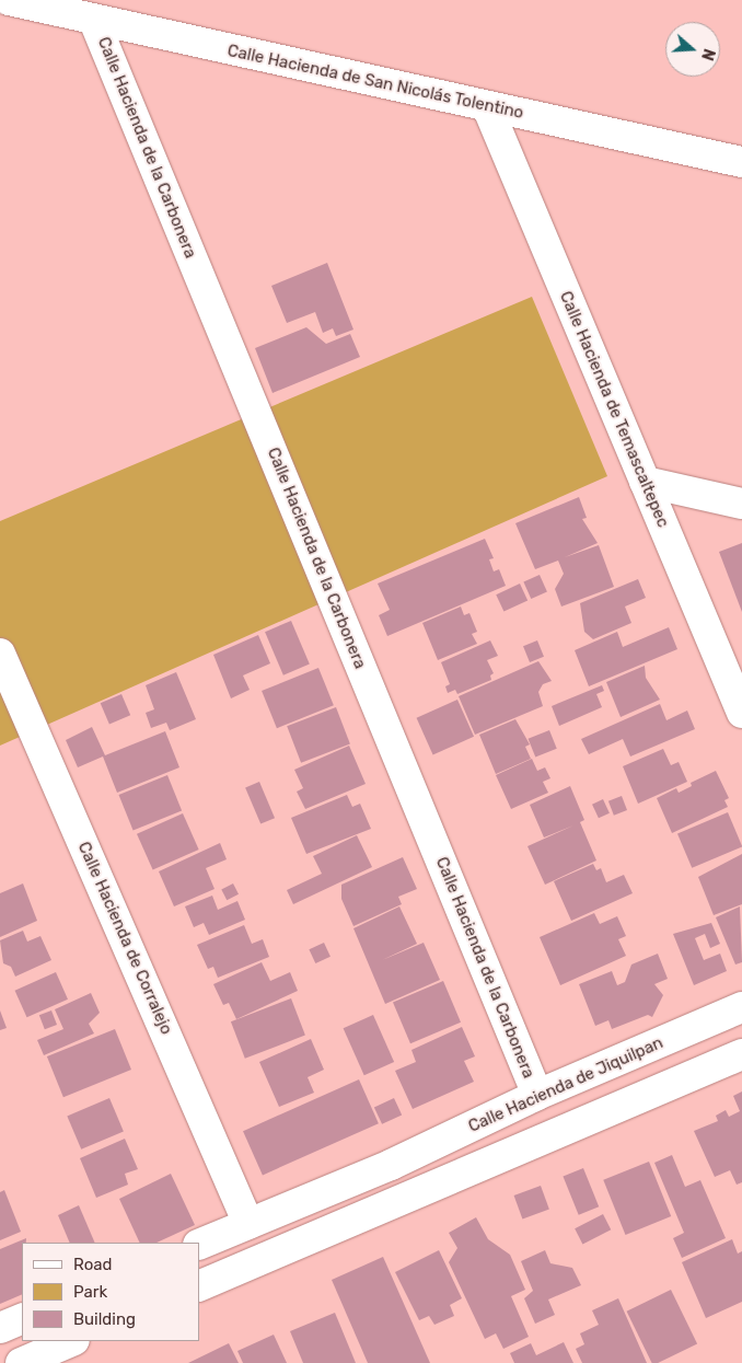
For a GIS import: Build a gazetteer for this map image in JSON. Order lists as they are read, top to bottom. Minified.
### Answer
{"streets":{"street":["Calle Hacienda de San Nicolás Tolentino","Calle Hacienda de la Carbonera","Calle Hacienda de Temascaltepec","Calle Hacienda de Corralejo","Calle Hacienda de Jiquilpan"]},"crossings":[["Calle Hacienda de San Nicolás Tolentino","Calle Hacienda de la Carbonera"],["Calle Hacienda de San Nicolás Tolentino","Calle Hacienda de Temascaltepec"],["Calle Hacienda de la Carbonera","Calle Hacienda de Jiquilpan"],["Calle Hacienda de Corralejo","Calle Hacienda de Jiquilpan"]],"legend":["Road","Park","Building"],"north":"right"}
